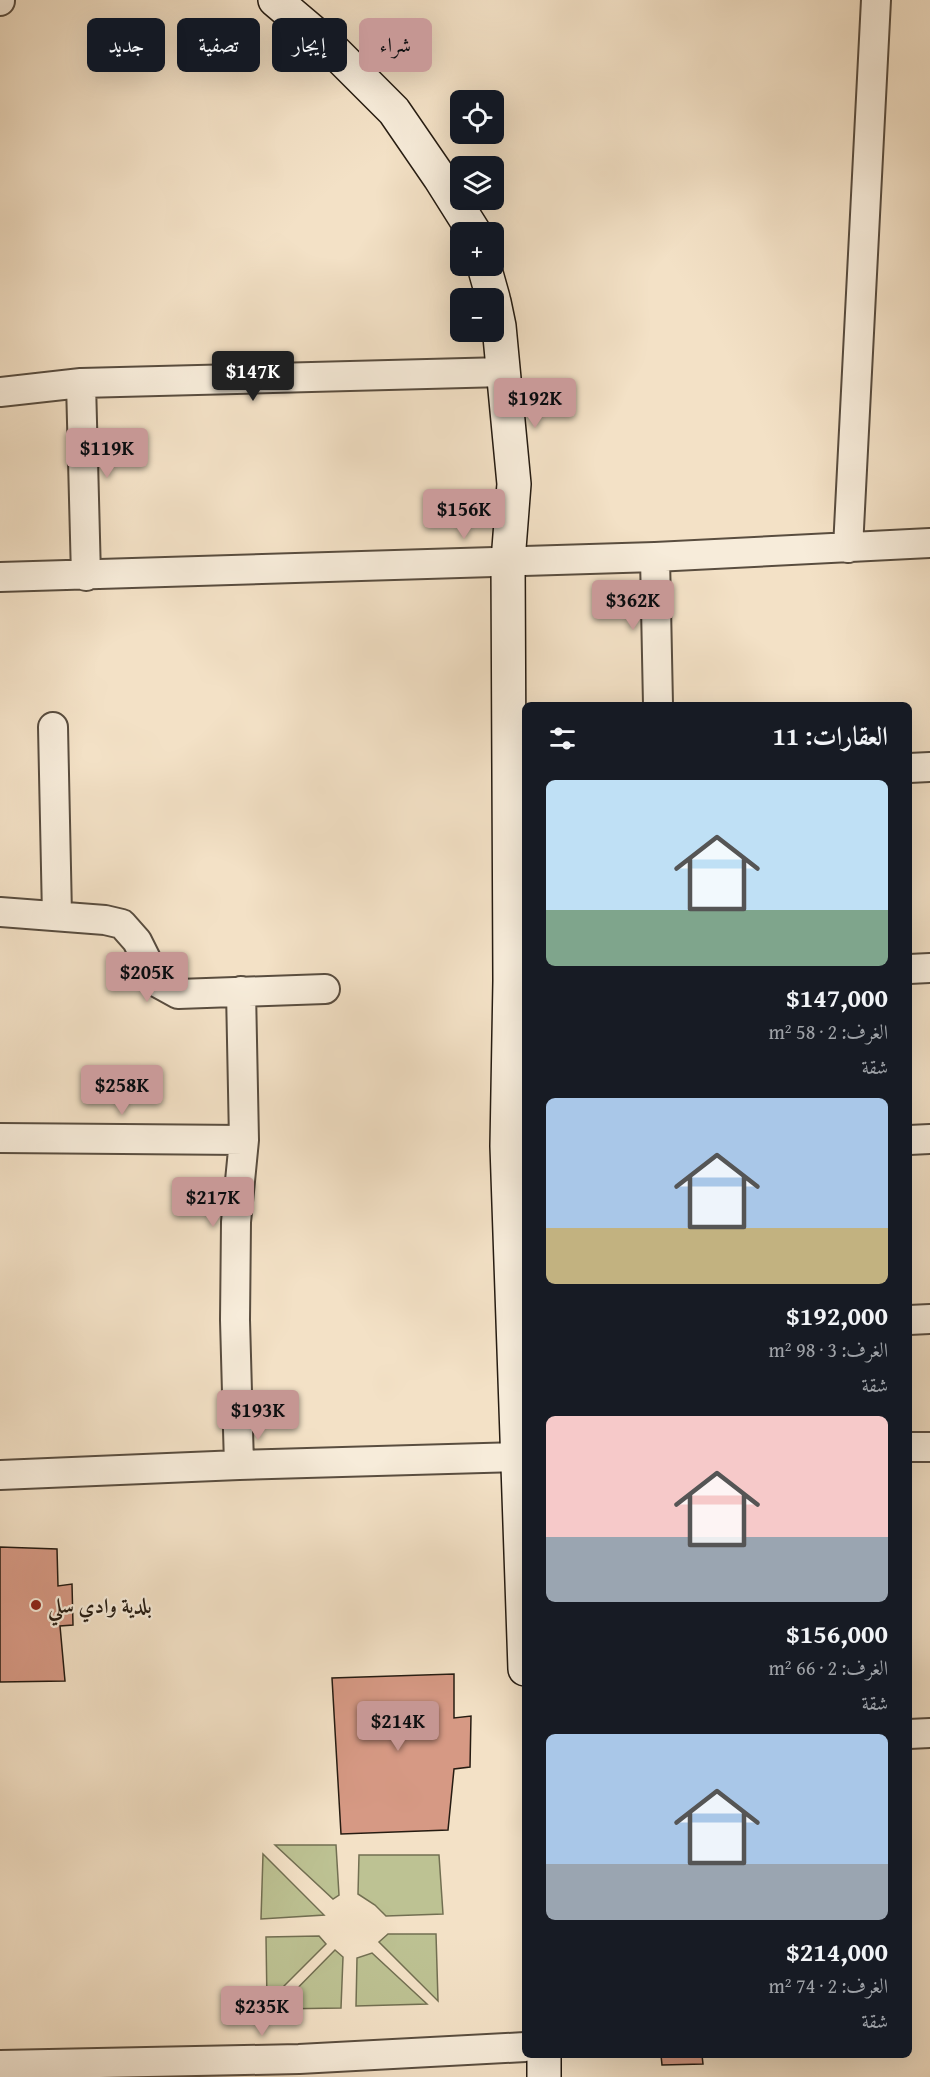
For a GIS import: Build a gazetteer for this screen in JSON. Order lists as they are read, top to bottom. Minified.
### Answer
{"places":["بلدية وادي سلي"],"page":{"chip":["شراء","إيجار","تصفية","جديد"],"map_buttons":["+","−"],"price":["$147K","$192K","$119K","$156K","$362K","$205K","$258K","$217K","$193K","$214K","$235K"],"heading":"العقارات: 11","list":[{"name":"$147,000","note":"الغرف: 2 · 58 m² · شقة"},{"name":"$192,000","note":"الغرف: 3 · 98 m² · شقة"},{"name":"$156,000","note":"الغرف: 2 · 66 m² · شقة"},{"name":"$214,000","note":"الغرف: 2 · 74 m² · شقة"}]}}
